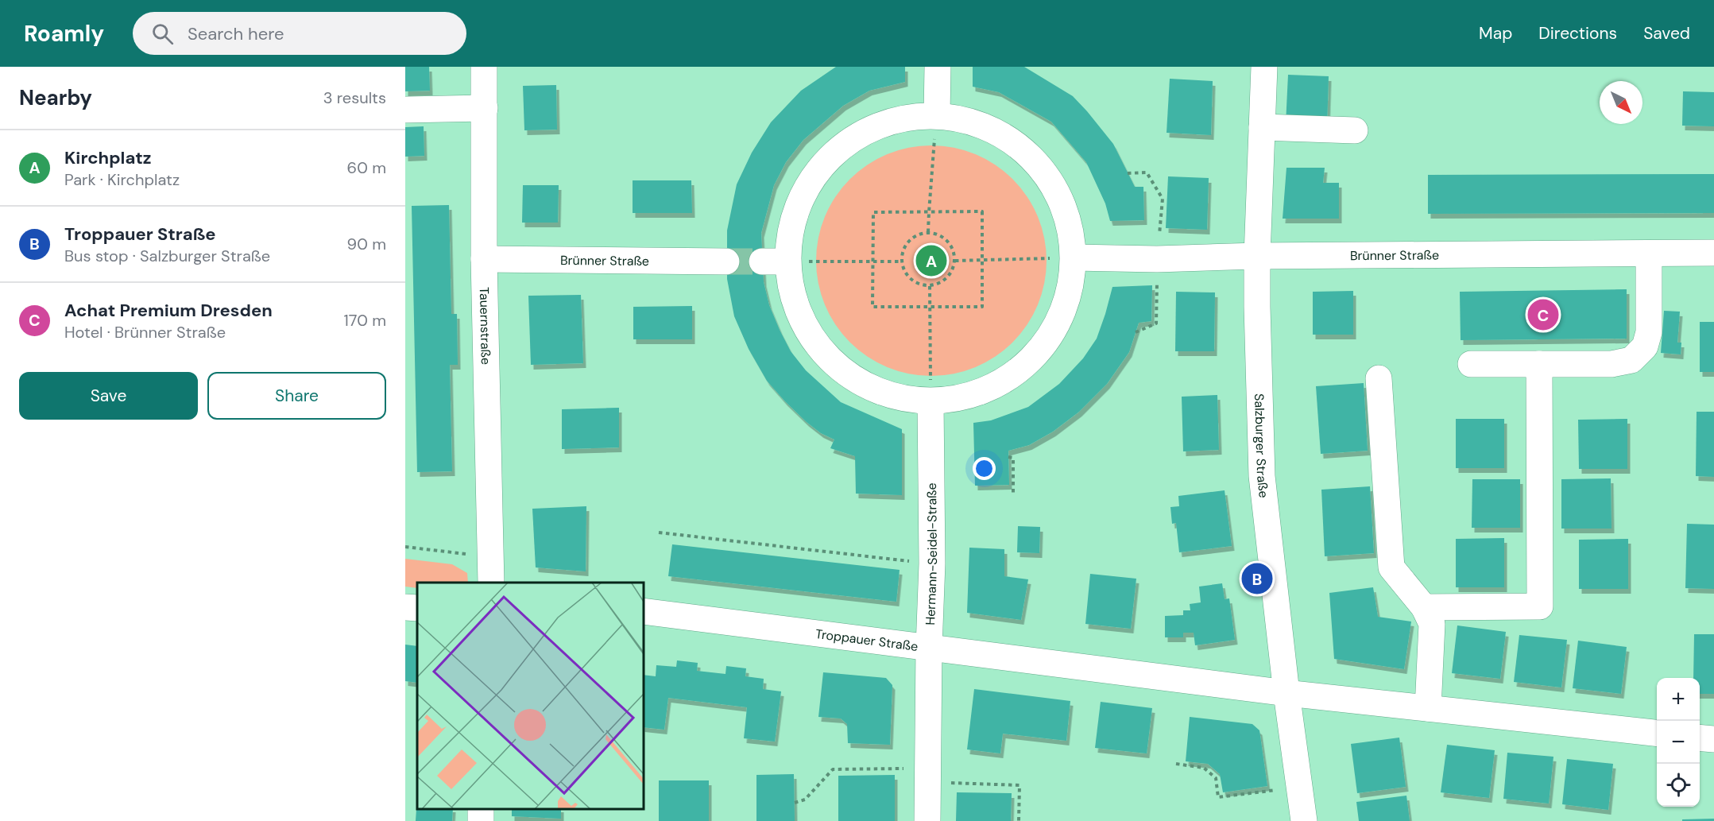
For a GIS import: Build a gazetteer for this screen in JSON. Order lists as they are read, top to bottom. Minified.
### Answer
{"streets":{"street":["Brünner Straße","Tauernstraße","Salzburger Straße","Hermann-Seidel-Straße","Troppauer Straße"]},"crossings":[["Brünner Straße","Tauernstraße"],["Brünner Straße","Salzburger Straße"],["Salzburger Straße","Troppauer Straße"],["Hermann-Seidel-Straße","Troppauer Straße"]],"north":"bottom right","page":{"header":"Roamly","search":"Search here","nav":["Map","Directions","Saved"],"heading":["Nearby","3 results"],"list":[{"mark":"A","name":"Kirchplatz","note":"Park · Kirchplatz","value":"60 m"},{"mark":"B","name":"Troppauer Straße","note":"Bus stop · Salzburger Straße","value":"90 m"},{"mark":"C","name":"Achat Premium Dresden","note":"Hotel · Brünner Straße","value":"170 m"}],"pins":["A","C","B"],"buttons":["Save","Share"],"map_buttons":["+","−"]}}
